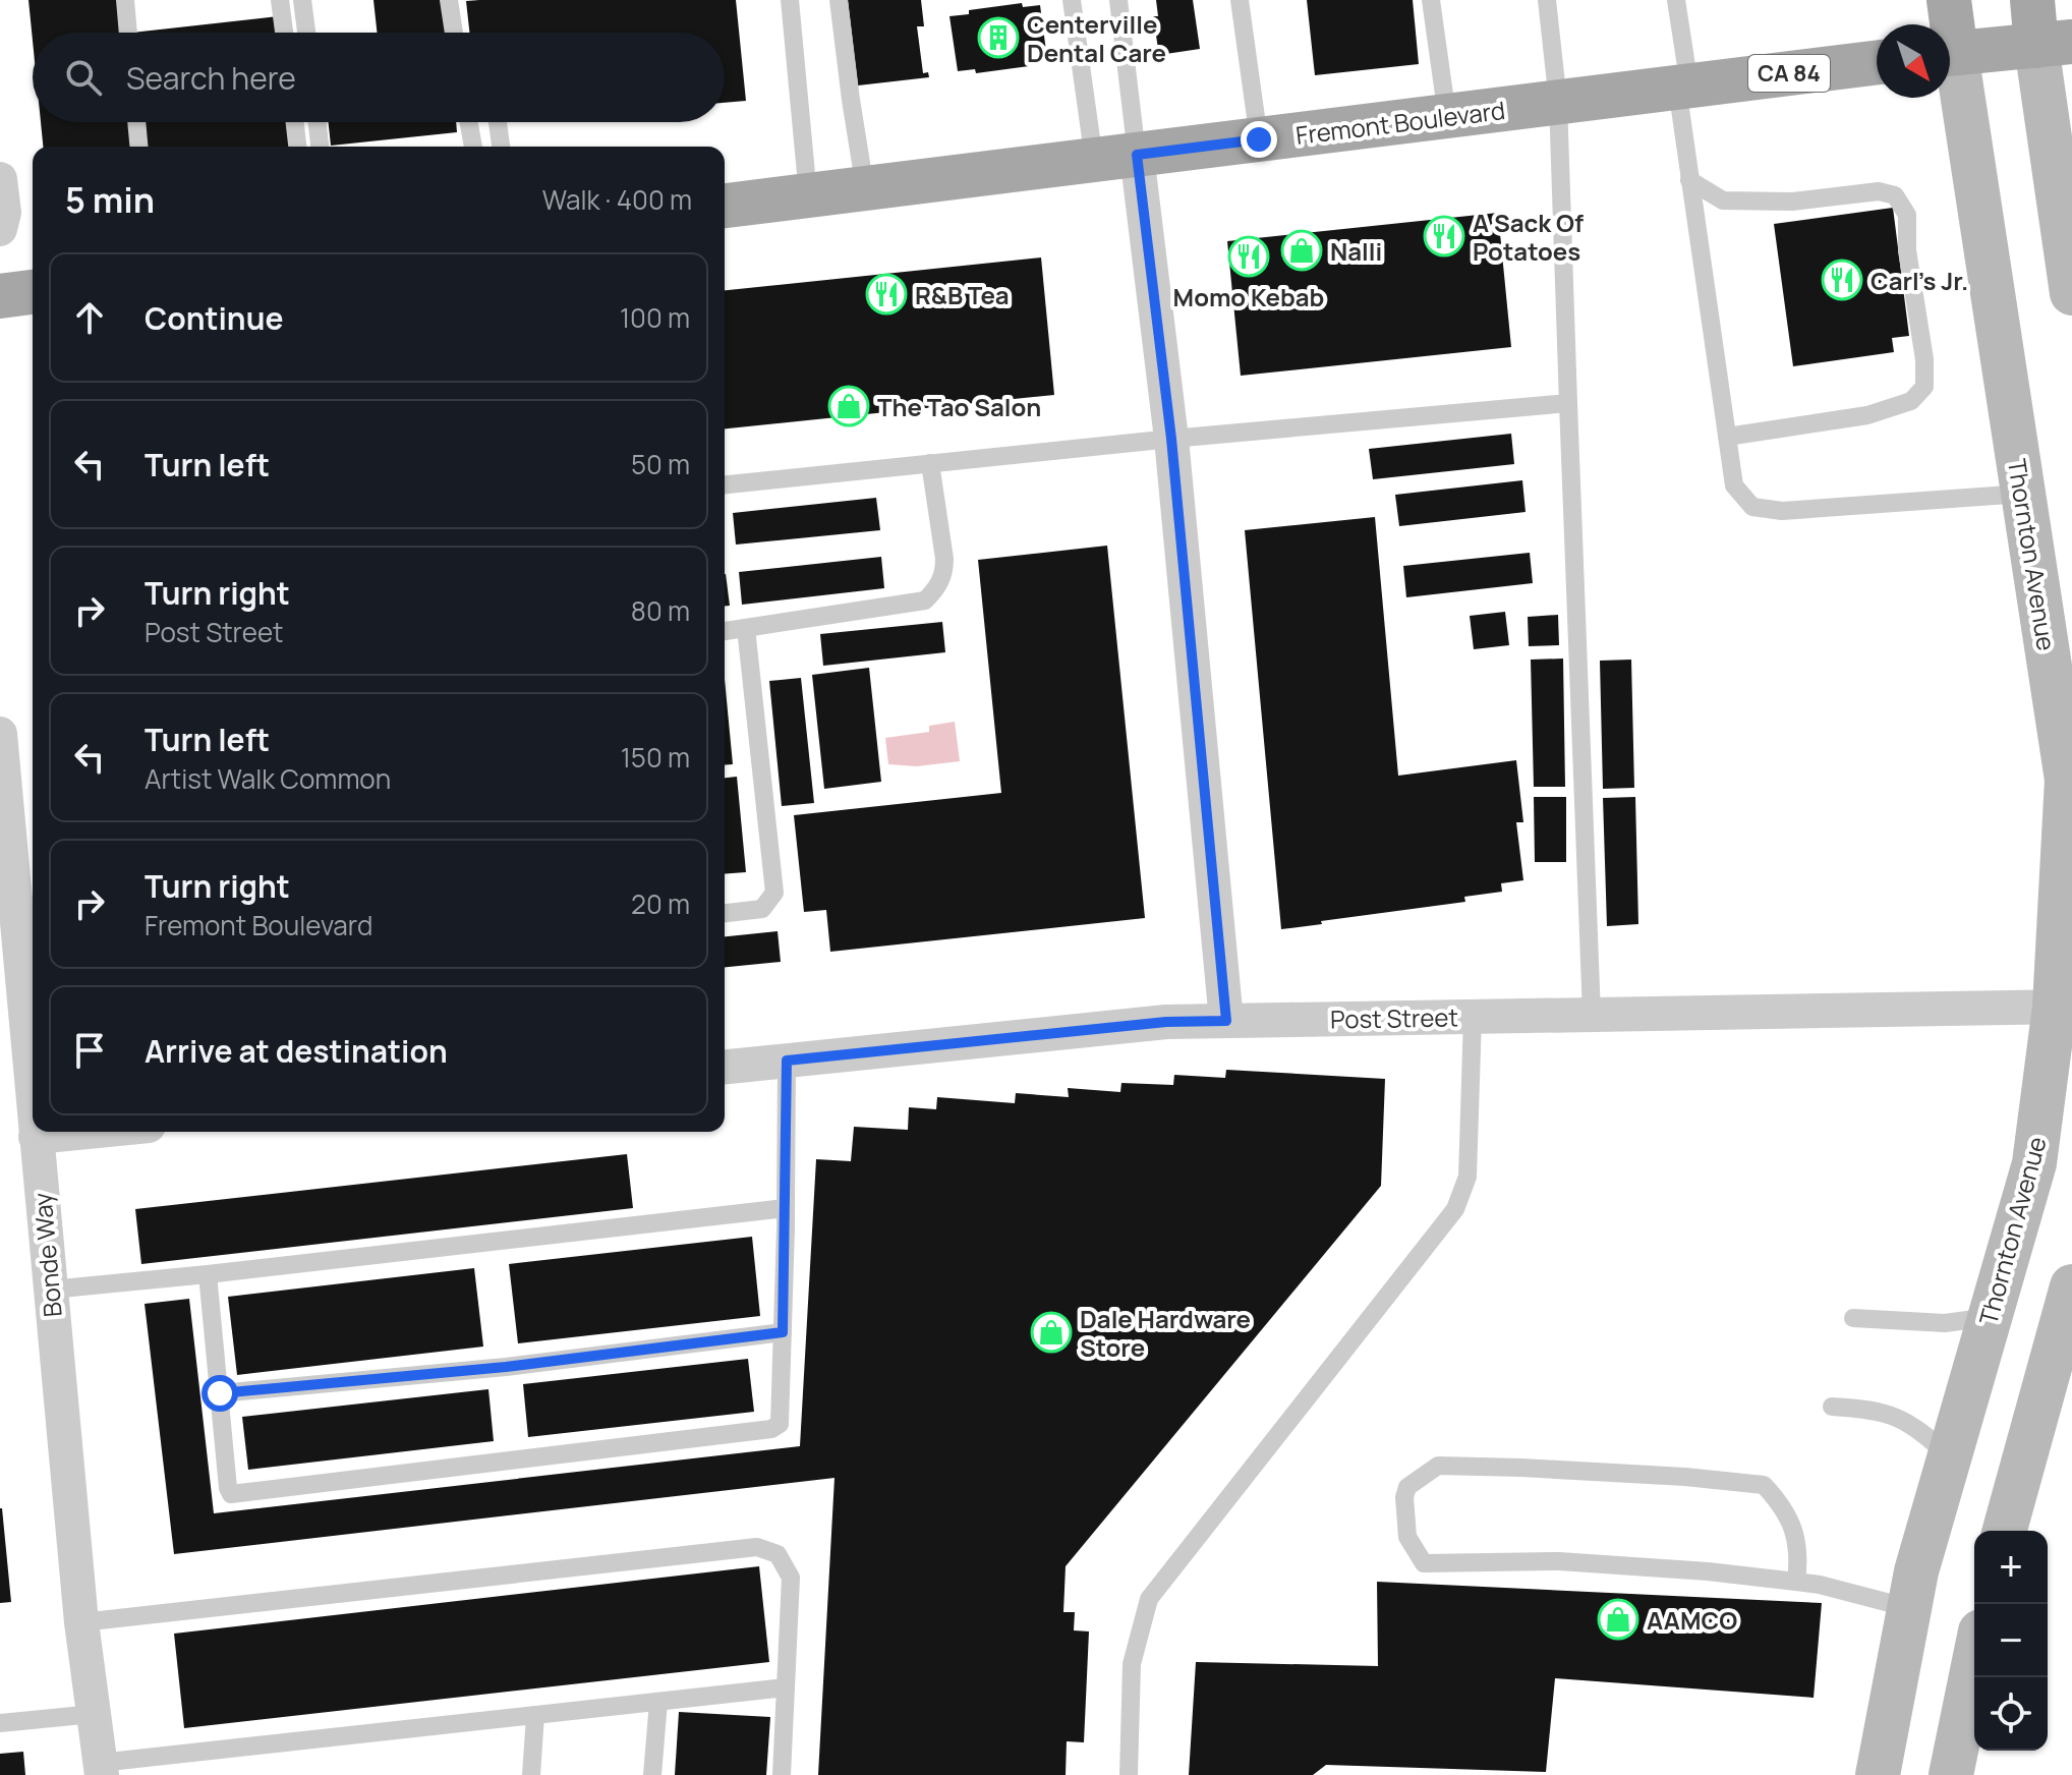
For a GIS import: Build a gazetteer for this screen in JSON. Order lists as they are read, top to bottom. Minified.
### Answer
{"streets":{"main road":["CA 84","Fremont Boulevard","Thornton Avenue"],"street":["Post Street","Bonde Way"]},"crossings":[["Thornton Avenue","Post Street"]],"places":{"building":["Centerville Dental Care"],"restaurant":["A Sack Of Potatoes","Momo Kebab","Carl's Jr.","R&B Tea"],"shop":["Nalli","The Tao Salon","Dale Hardware Store","AAMCO"]},"north":"bottom right","page":{"search":"Search here","heading":["5 min","Walk · 400 m"],"list":[["Continue","100 m"],["Turn left","50 m"],["Turn right","Post Street","80 m"],["Turn left","Artist Walk Common","150 m"],["Turn right","Fremont Boulevard","20 m"],"Arrive at destination"],"map_buttons":["+","−"]}}
